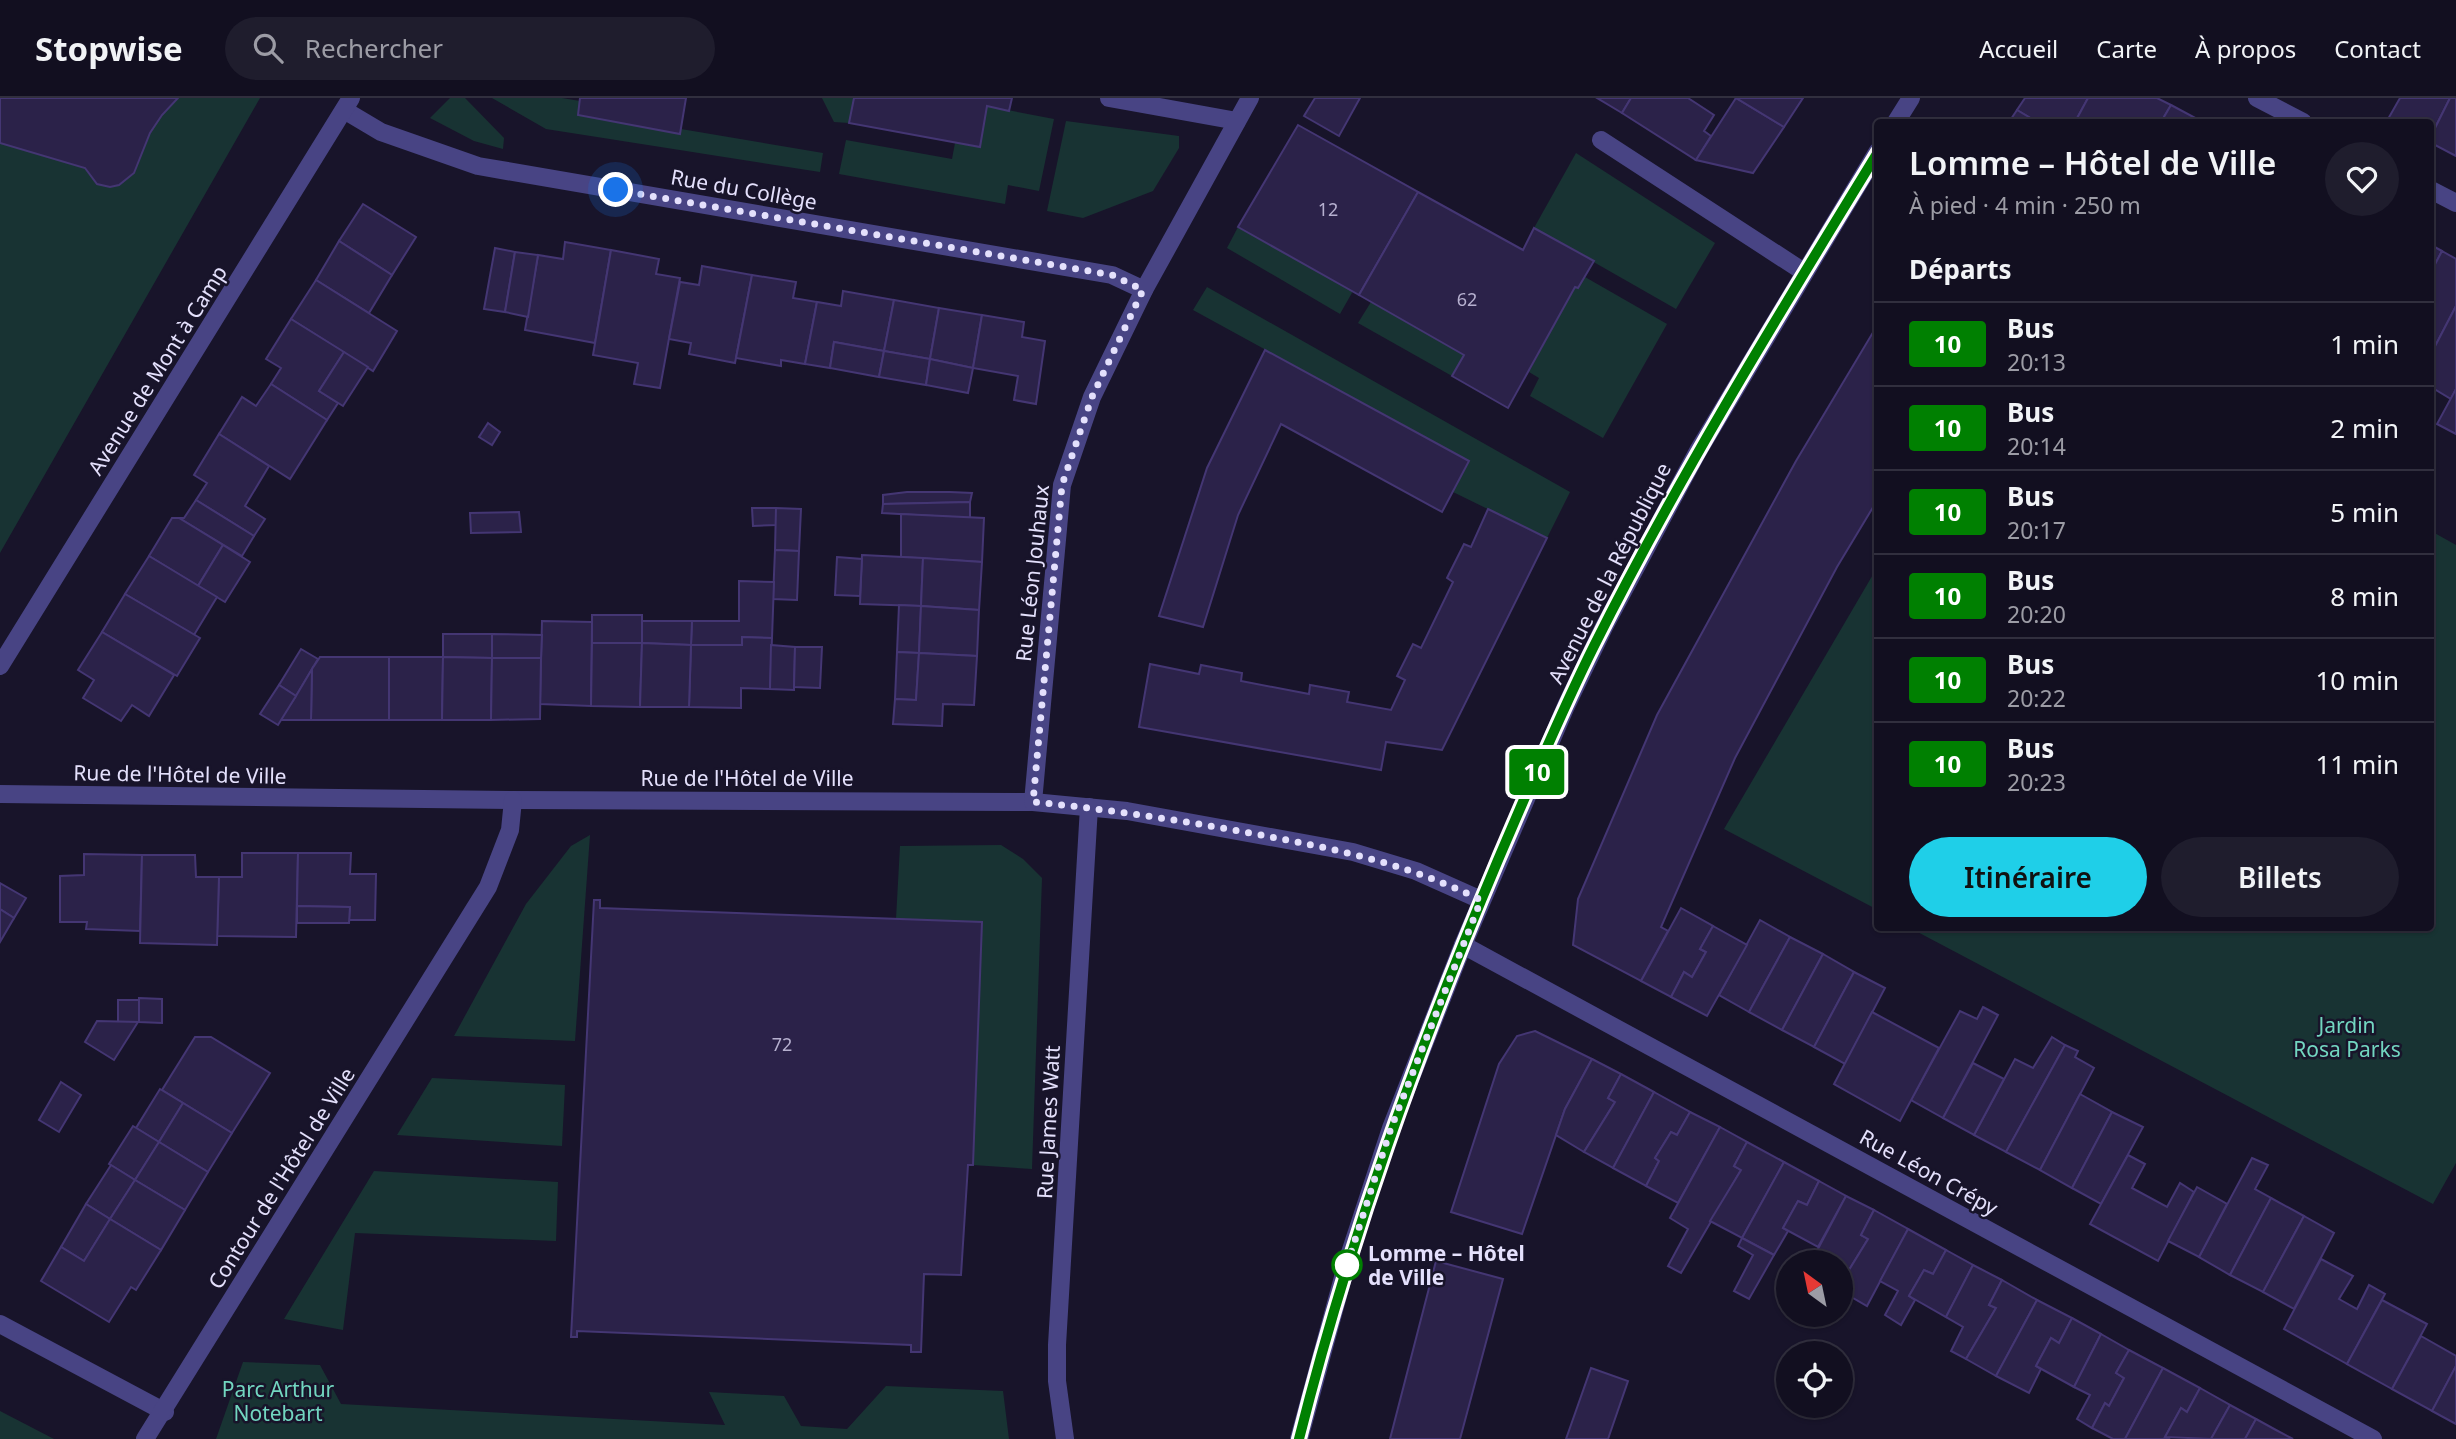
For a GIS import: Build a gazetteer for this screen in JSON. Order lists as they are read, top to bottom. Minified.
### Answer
{"streets":{"street":["Rue du Collège","Avenue de Mont à Camp","Rue Léon Jouhaux","Avenue de la République","Rue de l'Hôtel de Ville","Rue James Watt","Rue Léon Crépy","Contour de l'Hôtel de Ville"]},"crossings":[["Rue du Collège","Avenue de Mont à Camp"],["Rue du Collège","Rue Léon Jouhaux"],["Rue Léon Jouhaux","Rue de l'Hôtel de Ville"],["Avenue de la République","Rue de l'Hôtel de Ville"],["Avenue de la République","Rue Léon Crépy"],["Rue de l'Hôtel de Ville","Rue James Watt"],["Rue de l'Hôtel de Ville","Contour de l'Hôtel de Ville"]],"parks":["Jardin Rosa Parks","Parc Arthur Notebart"],"places":["Lomme – Hôtel de Ville"],"lines":["bus line 10"],"house_numbers":["12","62","72"],"north":"top left","page":{"header":"Stopwise","search":"Rechercher","nav":["Accueil","Carte","À propos","Contact"],"on_map":"10","heading":[["Lomme – Hôtel de Ville","À pied · 4 min · 250 m"],"Départs"],"list":[{"mark":"10","name":"Bus","note":"20:13","value":"1 min"},{"mark":"10","name":"Bus","note":"20:14","value":"2 min"},{"mark":"10","name":"Bus","note":"20:17","value":"5 min"},{"mark":"10","name":"Bus","note":"20:20","value":"8 min"},{"mark":"10","name":"Bus","note":"20:22","value":"10 min"},{"mark":"10","name":"Bus","note":"20:23","value":"11 min"}],"buttons":["Itinéraire","Billets"]}}
